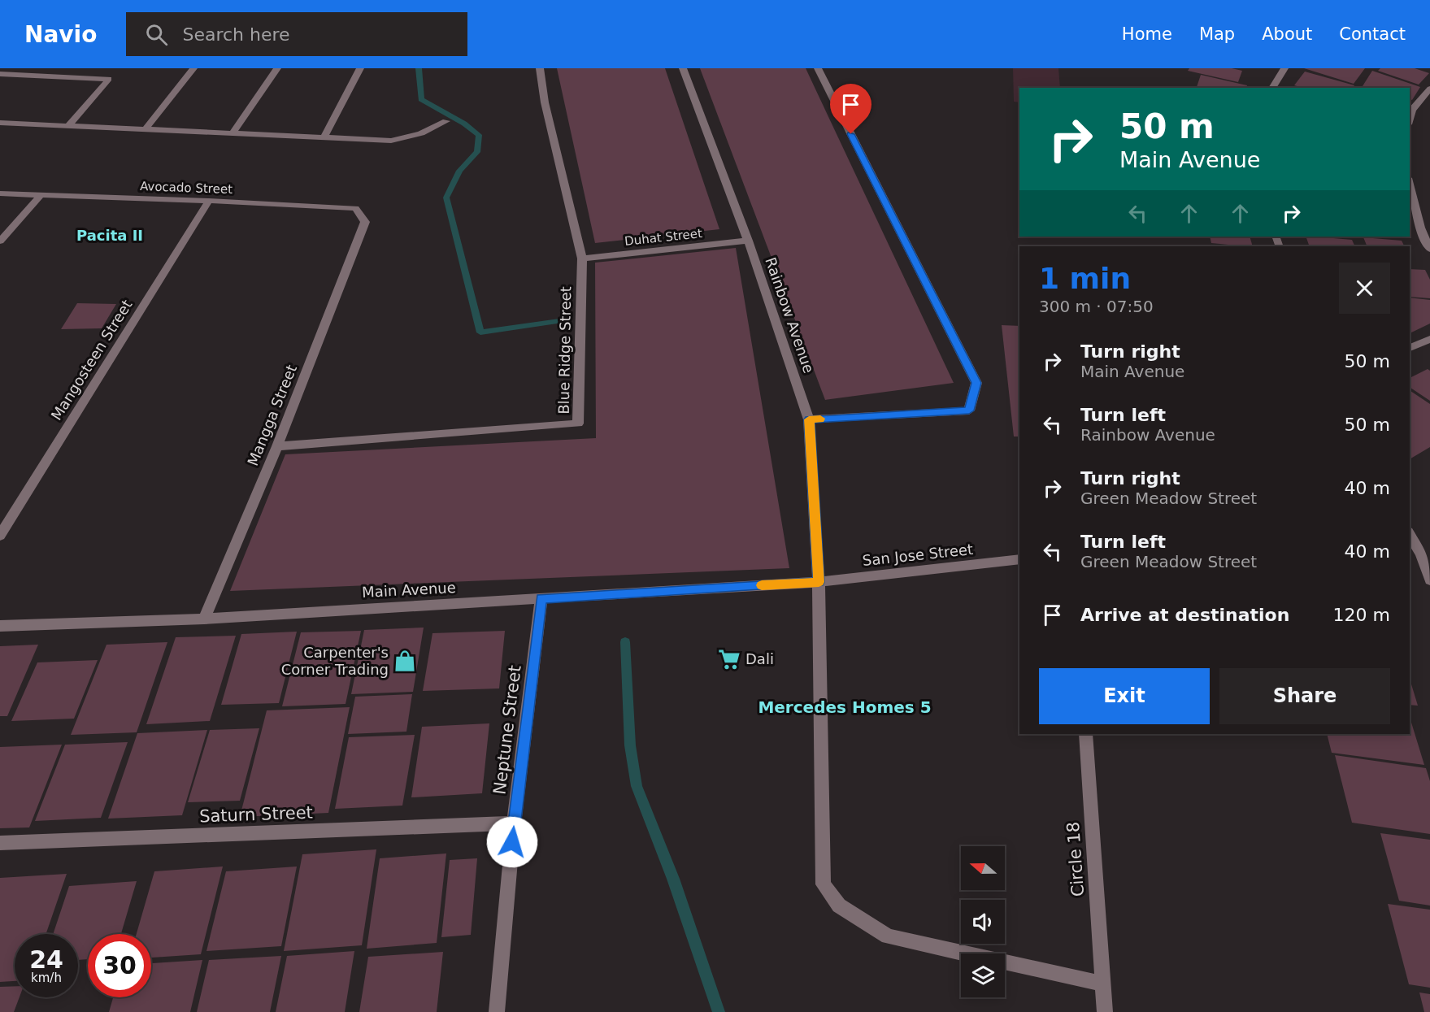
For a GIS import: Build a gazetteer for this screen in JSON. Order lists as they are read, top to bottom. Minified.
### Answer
{"streets":{"street":["Avocado Street","Duhat Street","Rainbow Avenue","Blue Ridge Street","Mangosteen Street","Mangga Street","San Jose Street","Main Avenue","Neptune Street","Saturn Street","Circle 18"]},"crossings":[["Avocado Street","Mangosteen Street"],["Avocado Street","Mangga Street"],["Duhat Street","Rainbow Avenue"],["Duhat Street","Blue Ridge Street"],["Rainbow Avenue","San Jose Street"],["Rainbow Avenue","Main Avenue"],["Rainbow Avenue","Circle 18"],["Blue Ridge Street","Mangga Street"],["Mangga Street","Main Avenue"],["San Jose Street","Main Avenue"],["Main Avenue","Neptune Street"],["Neptune Street","Saturn Street"]],"districts":["Pacita II","Mercedes Homes 5"],"places":{"supermarket":["Dali"],"shop":["Carpenter's Corner Trading"]},"north":"left","page":{"header":"Navio","search":"Search here","nav":["Home","Map","About","Contact"],"turn":["50 m","Main Avenue"],"heading":["1 min","300 m · 07:50"],"list":[{"name":"Turn right","note":"Main Avenue","value":"50 m"},{"name":"Turn left","note":"Rainbow Avenue","value":"50 m"},{"name":"Turn right","note":"Green Meadow Street","value":"40 m"},{"name":"Turn left","note":"Green Meadow Street","value":"40 m"},{"name":"Arrive at destination","value":"120 m"}],"buttons":["Exit","Share"],"speed":"24 km/h","limit":"30"}}
